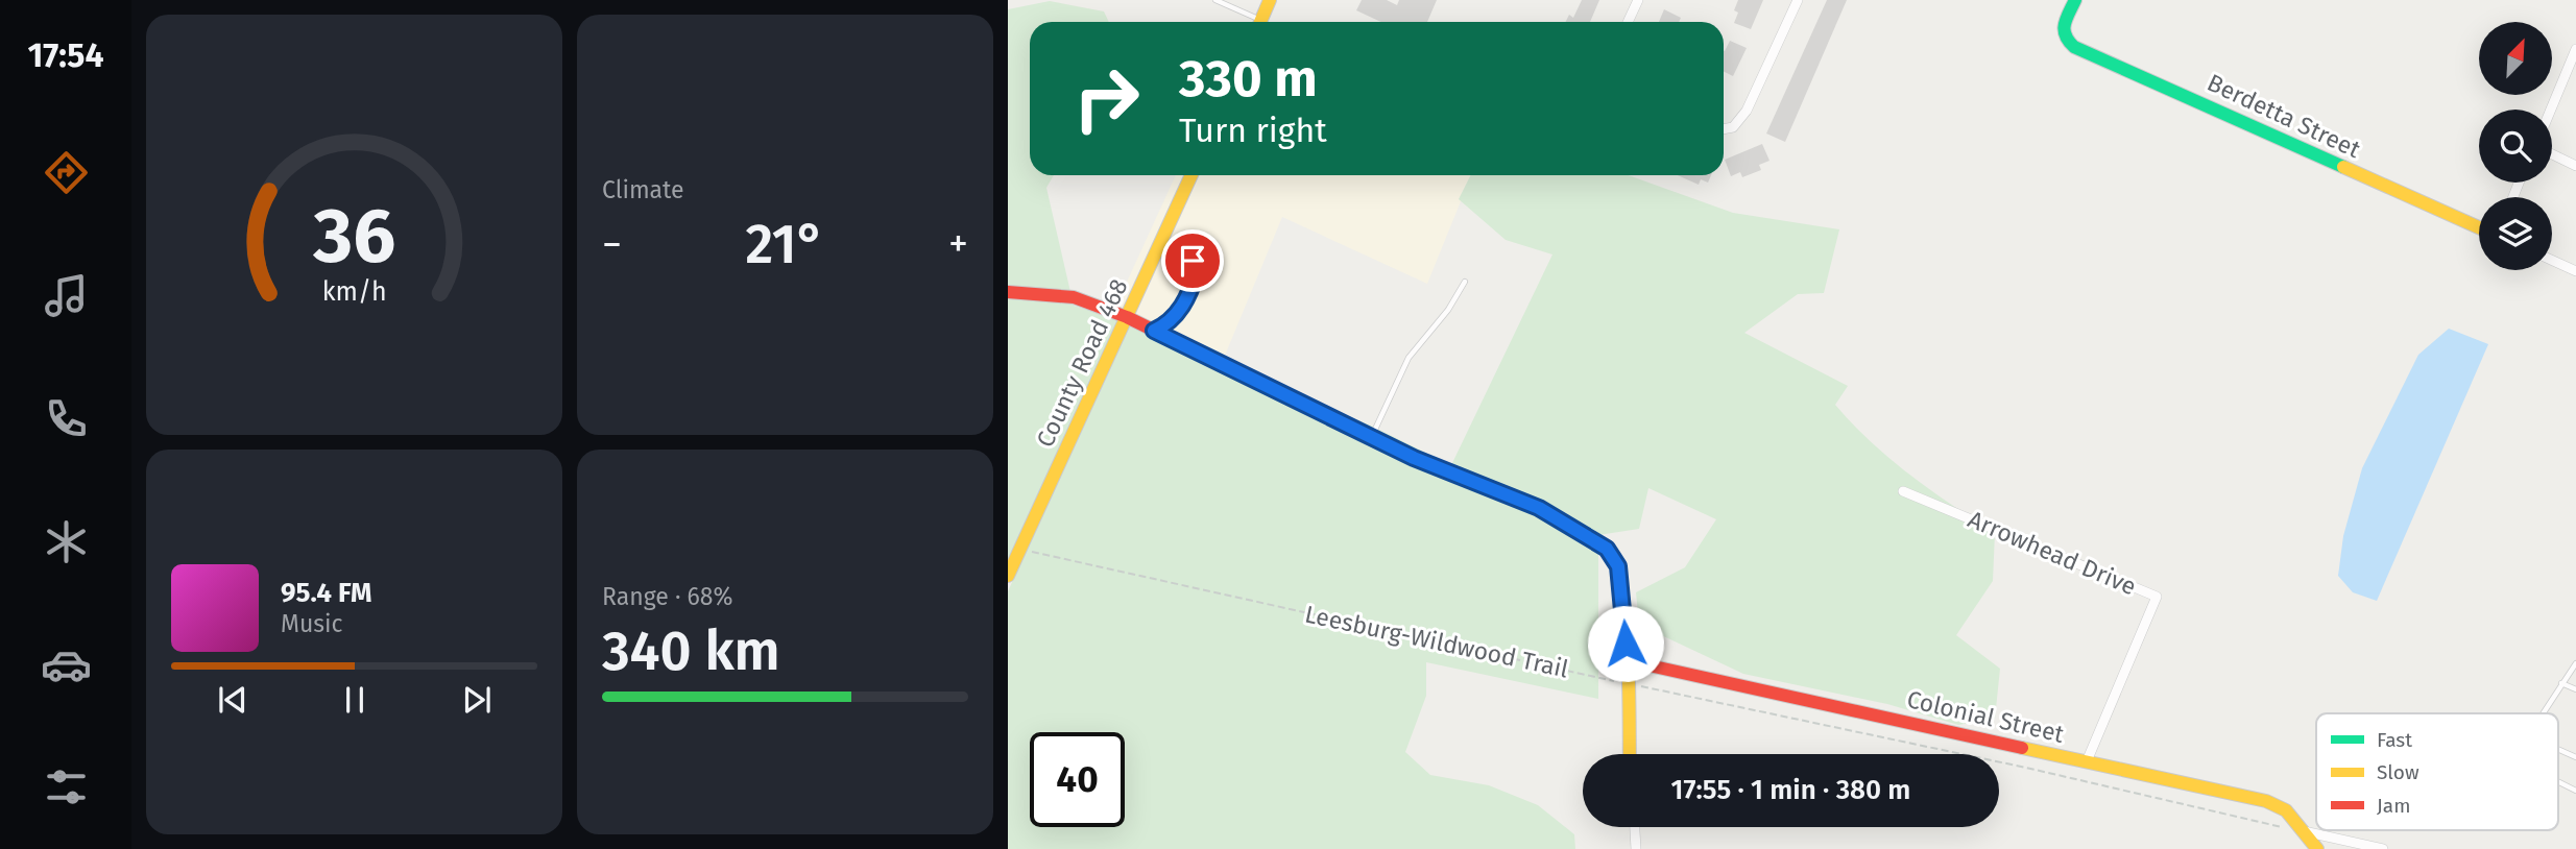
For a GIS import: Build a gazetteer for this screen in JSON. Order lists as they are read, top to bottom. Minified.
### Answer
{"streets":{"street":["Berdetta Street","County Road 468","Arrowhead Drive","Colonial Street"],"path":["Leesburg-Wildwood Trail"]},"crossings":[["County Road 468","Leesburg-Wildwood Trail"],["Arrowhead Drive","Colonial Street"],["Leesburg-Wildwood Trail","Colonial Street"]],"legend":["Fast","Slow","Jam"],"north":"top right","page":{"tabs":"17:54","tile":["Climate",["Range · 68%","340 km"]],"turn":["330 m","Turn right"],"heat":["−","21°","+"],"song":["95.4 FM","Music"],"limit":"40","trip":"17:55 · 1 min · 380 m","gauge":["36","km/h"]}}
